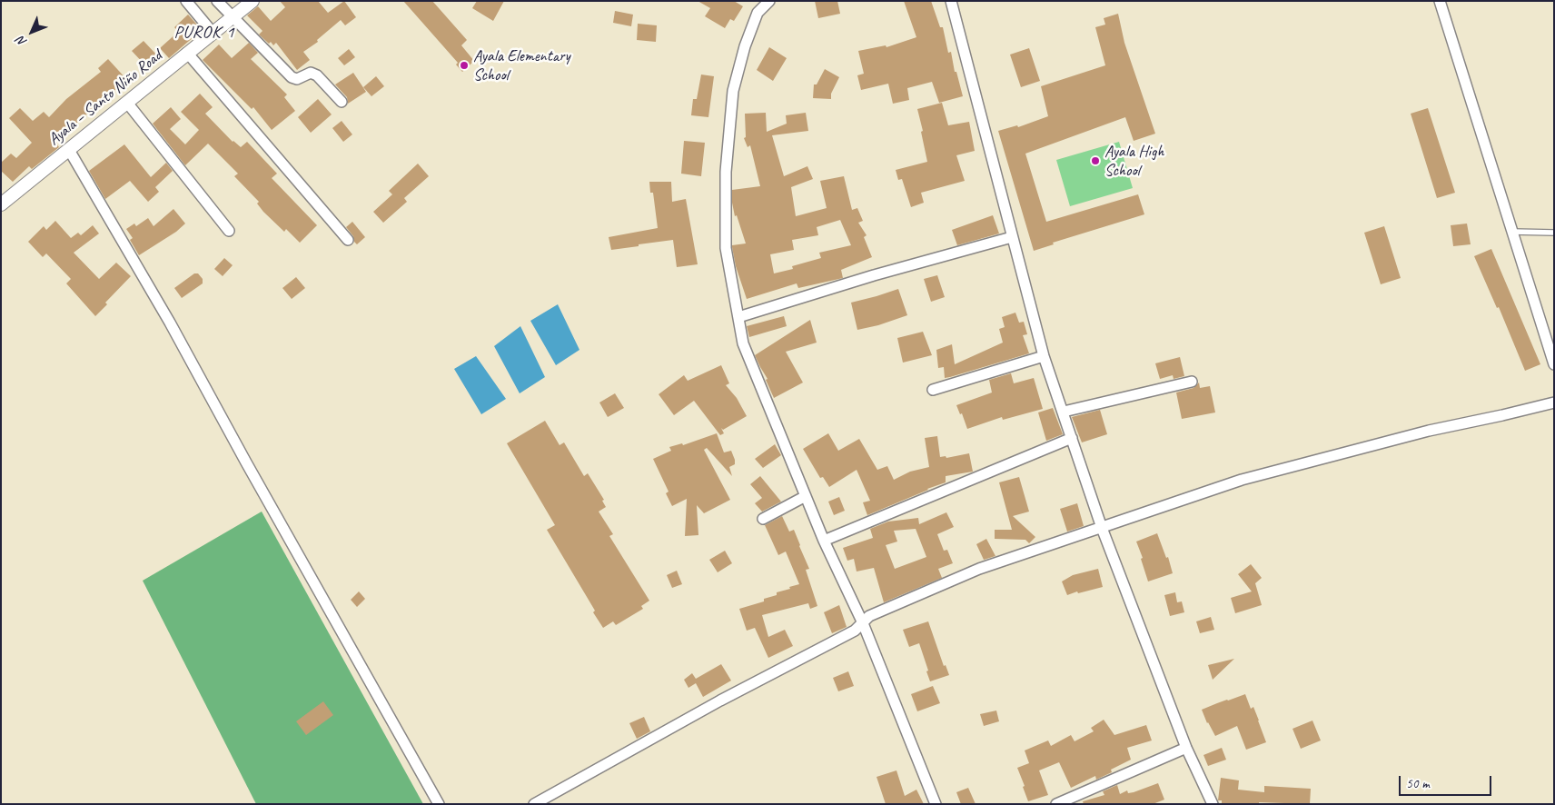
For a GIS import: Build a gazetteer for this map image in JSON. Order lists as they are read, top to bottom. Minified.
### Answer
{"streets":{"street":["Ayala – Santo Niño Road"]},"districts":["PUROK 1"],"places":["Ayala Elementary School","Ayala High School"],"scale_bar":"50 m","north":"bottom left"}
